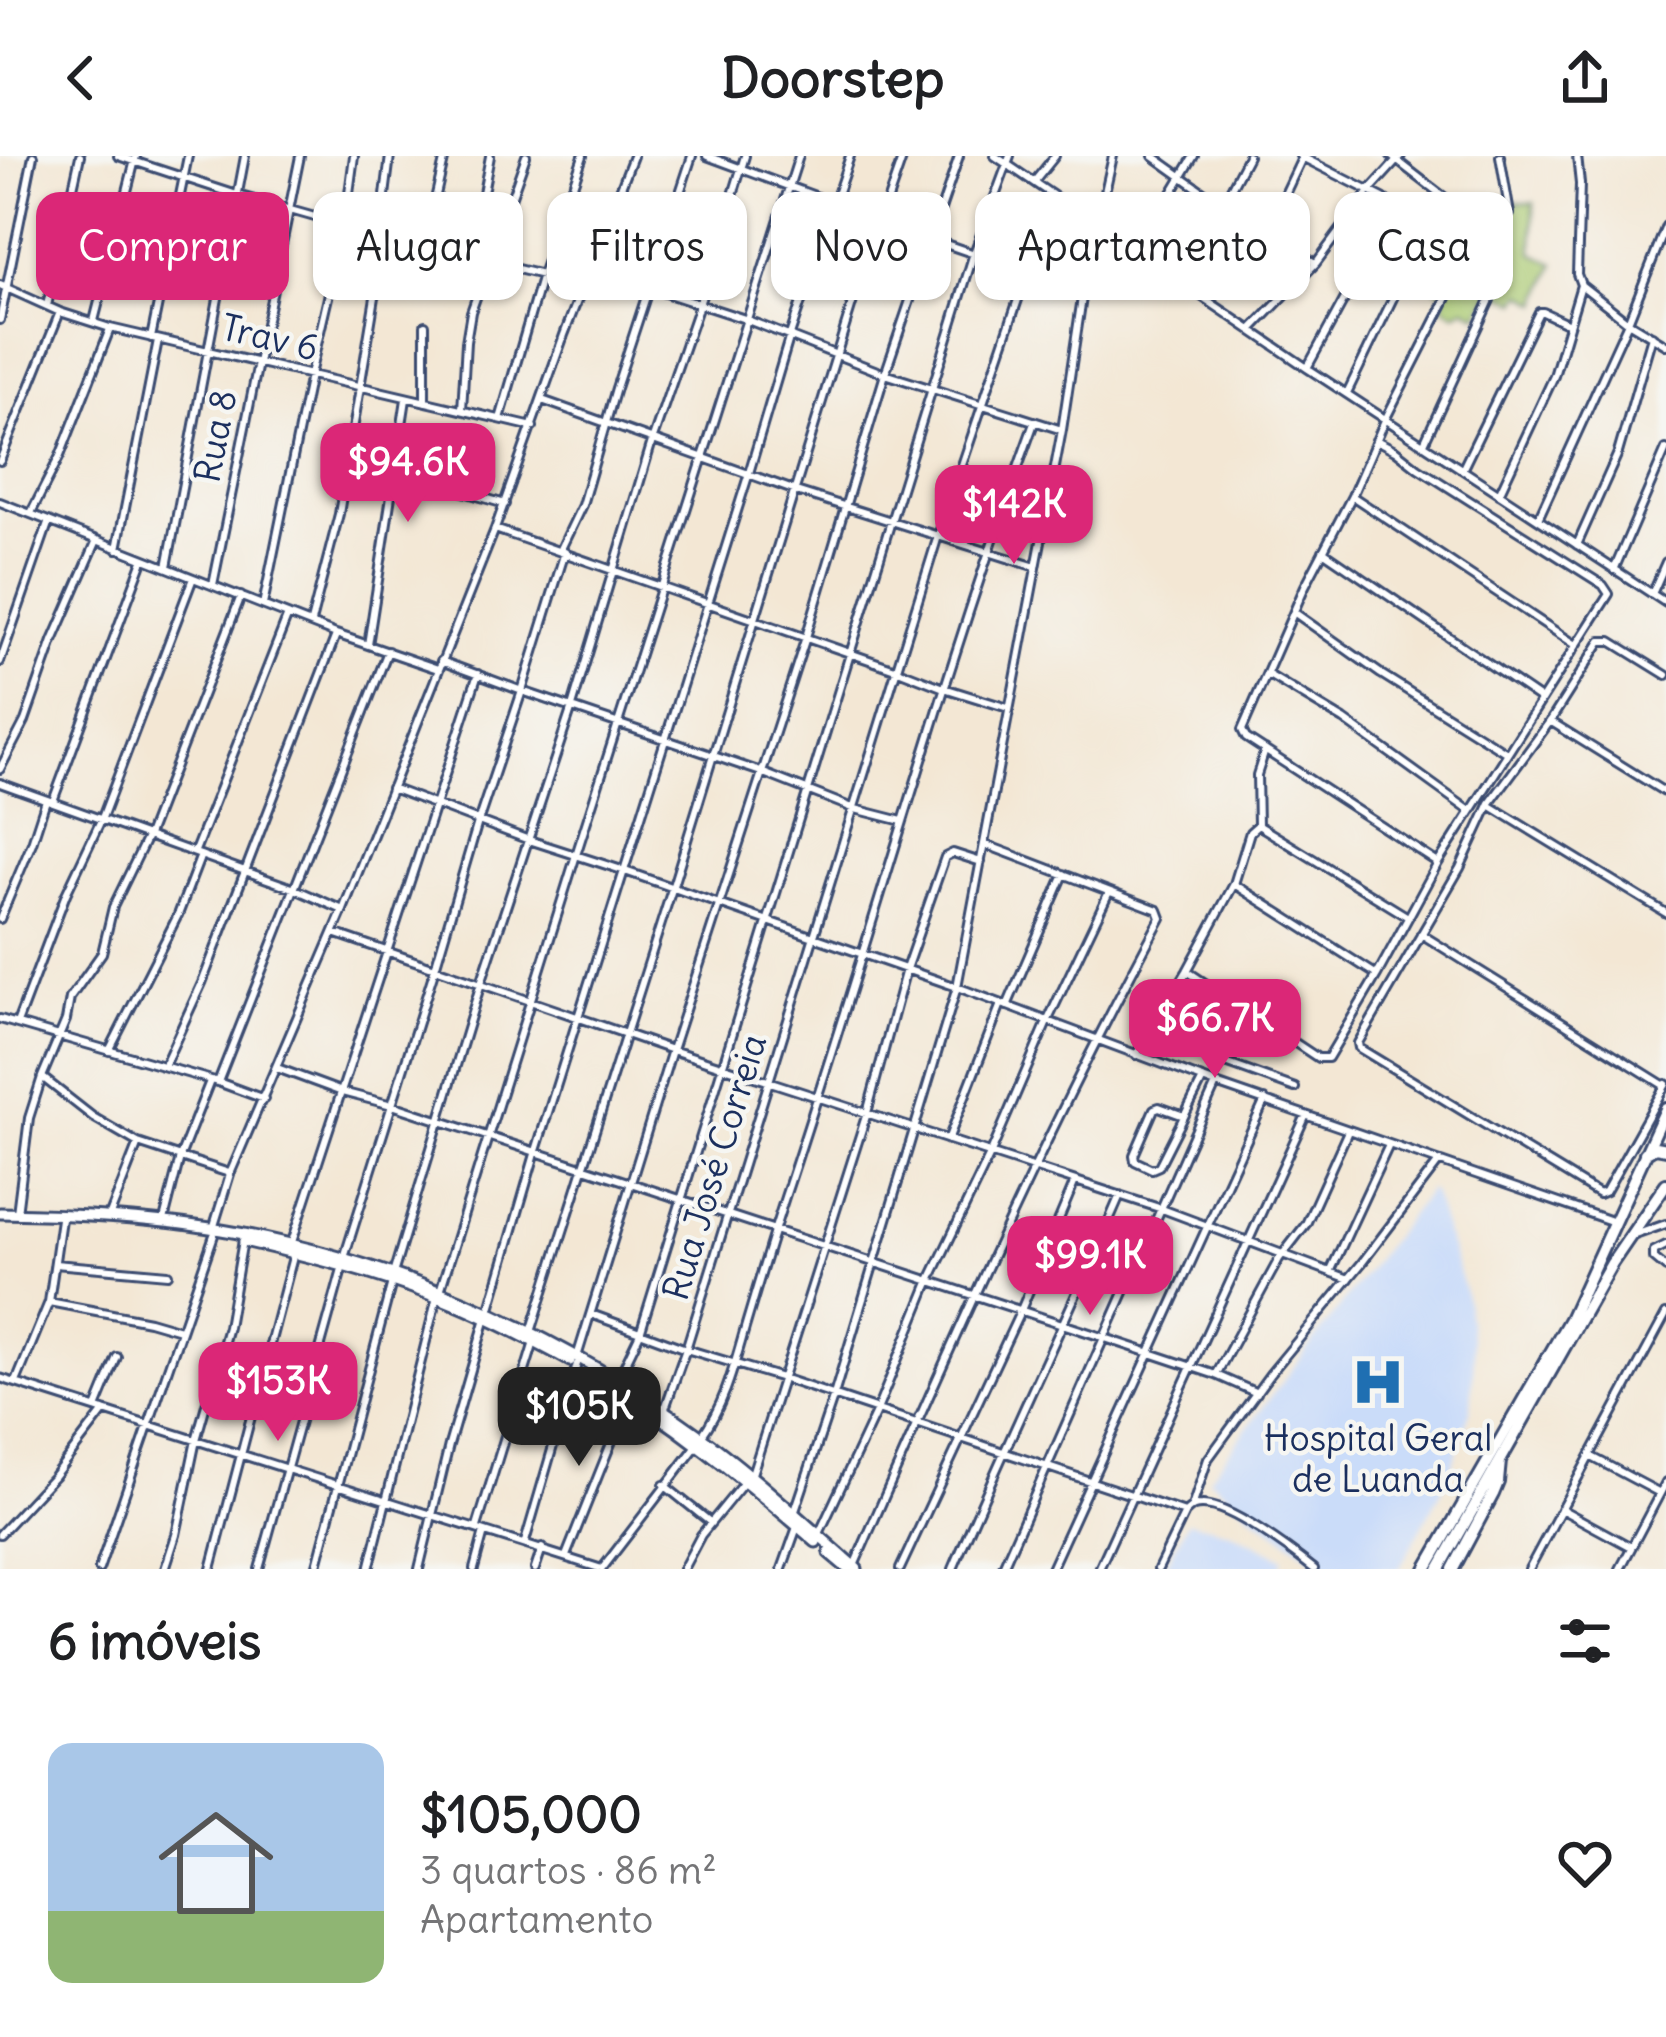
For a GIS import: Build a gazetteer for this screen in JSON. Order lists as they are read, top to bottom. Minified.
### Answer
{"streets":{"street":["Trav 6","Rua 8","Rua José Correia"]},"crossings":[["Trav 6","Rua 8"]],"places":{"hospital":["Hospital Geral de Luanda"]},"page":{"header":"Doorstep","chip":["Comprar","Alugar","Filtros","Novo","Apartamento","Casa"],"price":["$94.6K","$142K","$66.7K","$99.1K","$153K","$105K"],"heading":"6 imóveis","list":[{"name":"$105,000","note":"3 quartos · 86 m² · Apartamento"}]}}
